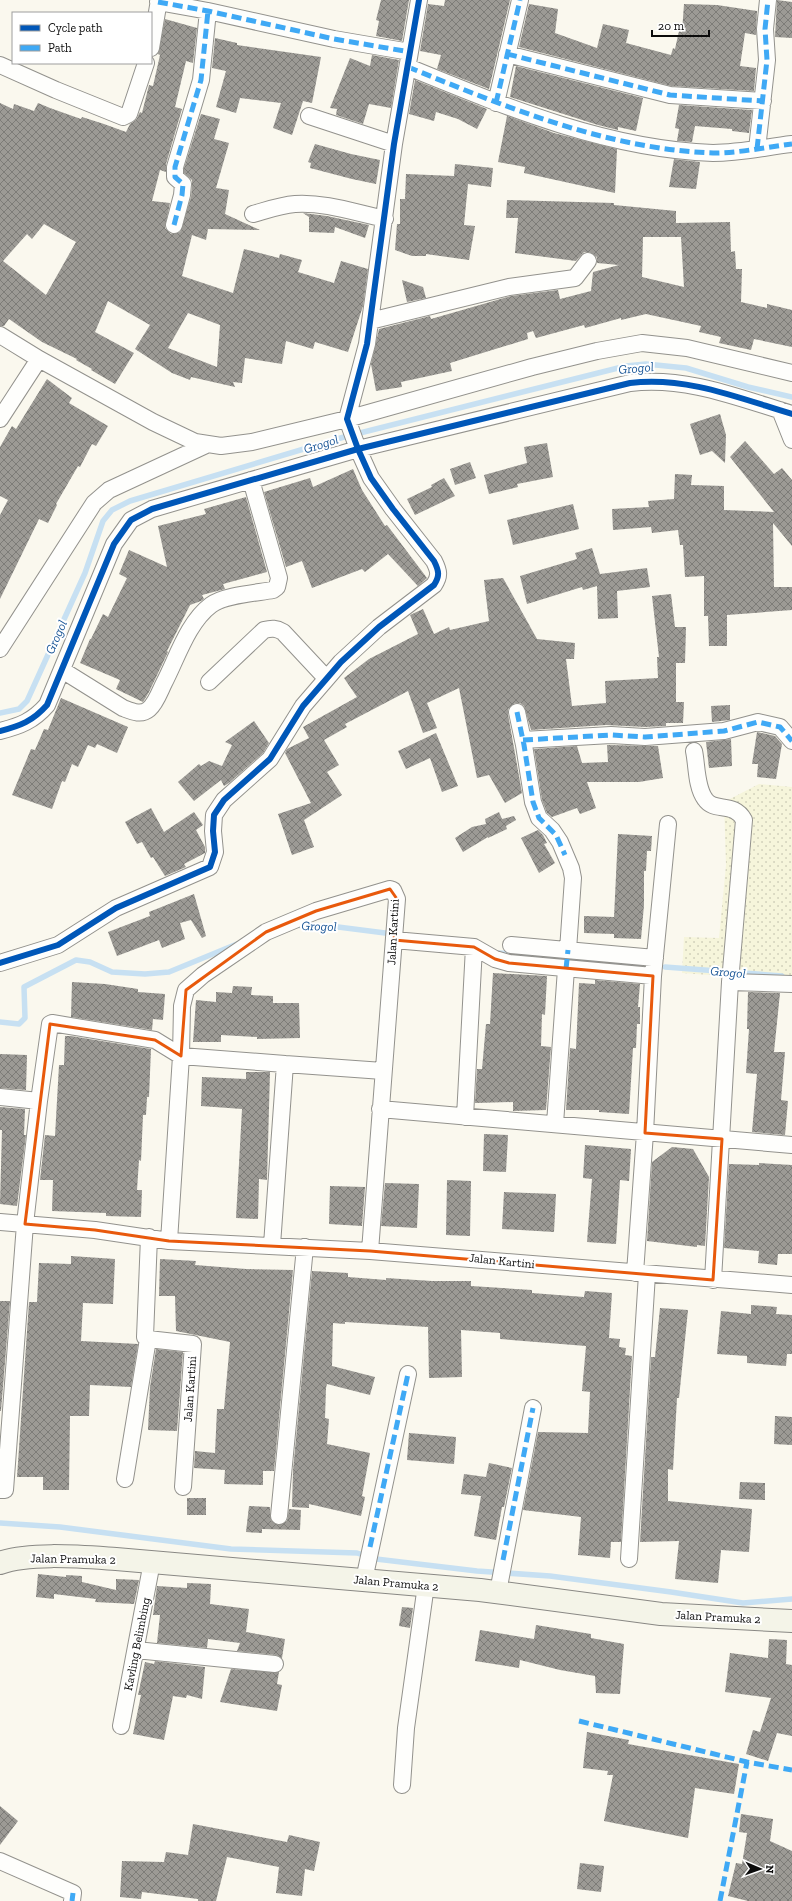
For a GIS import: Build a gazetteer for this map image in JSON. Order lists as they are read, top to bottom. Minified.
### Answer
{"streets":{"main road":["Jalan Pramuka 2"],"street":["Jalan Kartini","Kavling Belimbing"]},"crossings":[["Jalan Pramuka 2","Kavling Belimbing"]],"water":["Grogol"],"legend":["Cycle path","Path"],"scale_bar":"20 m","north":"right"}
